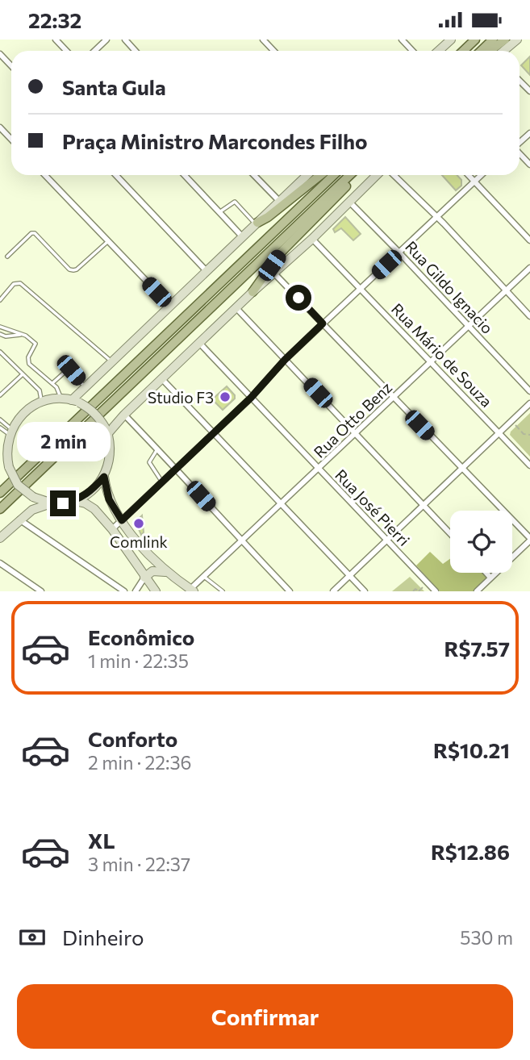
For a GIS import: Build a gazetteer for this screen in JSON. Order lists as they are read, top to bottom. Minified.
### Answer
{"streets":{"street":["Rua Gildo Ignacio","Rua Mário de Souza","Rua Otto Benz","Rua José Pierri"]},"crossings":[["Rua Gildo Ignacio","Rua Otto Benz"],["Rua Mário de Souza","Rua Otto Benz"],["Rua Otto Benz","Rua José Pierri"]],"places":["Studio F3","Comlink"],"page":{"status":"22:32","banner":["Santa Gula","Praça Ministro Marcondes Filho"],"bubble":"2 min","list":[{"name":"Econômico","note":"1 min · 22:35","value":"R$7.57"},{"name":"Conforto","note":"2 min · 22:36","value":"R$10.21"},{"name":"XL","note":"3 min · 22:37","value":"R$12.86"}],"pay":["Dinheiro","530 m"],"buttons":"Confirmar"}}
